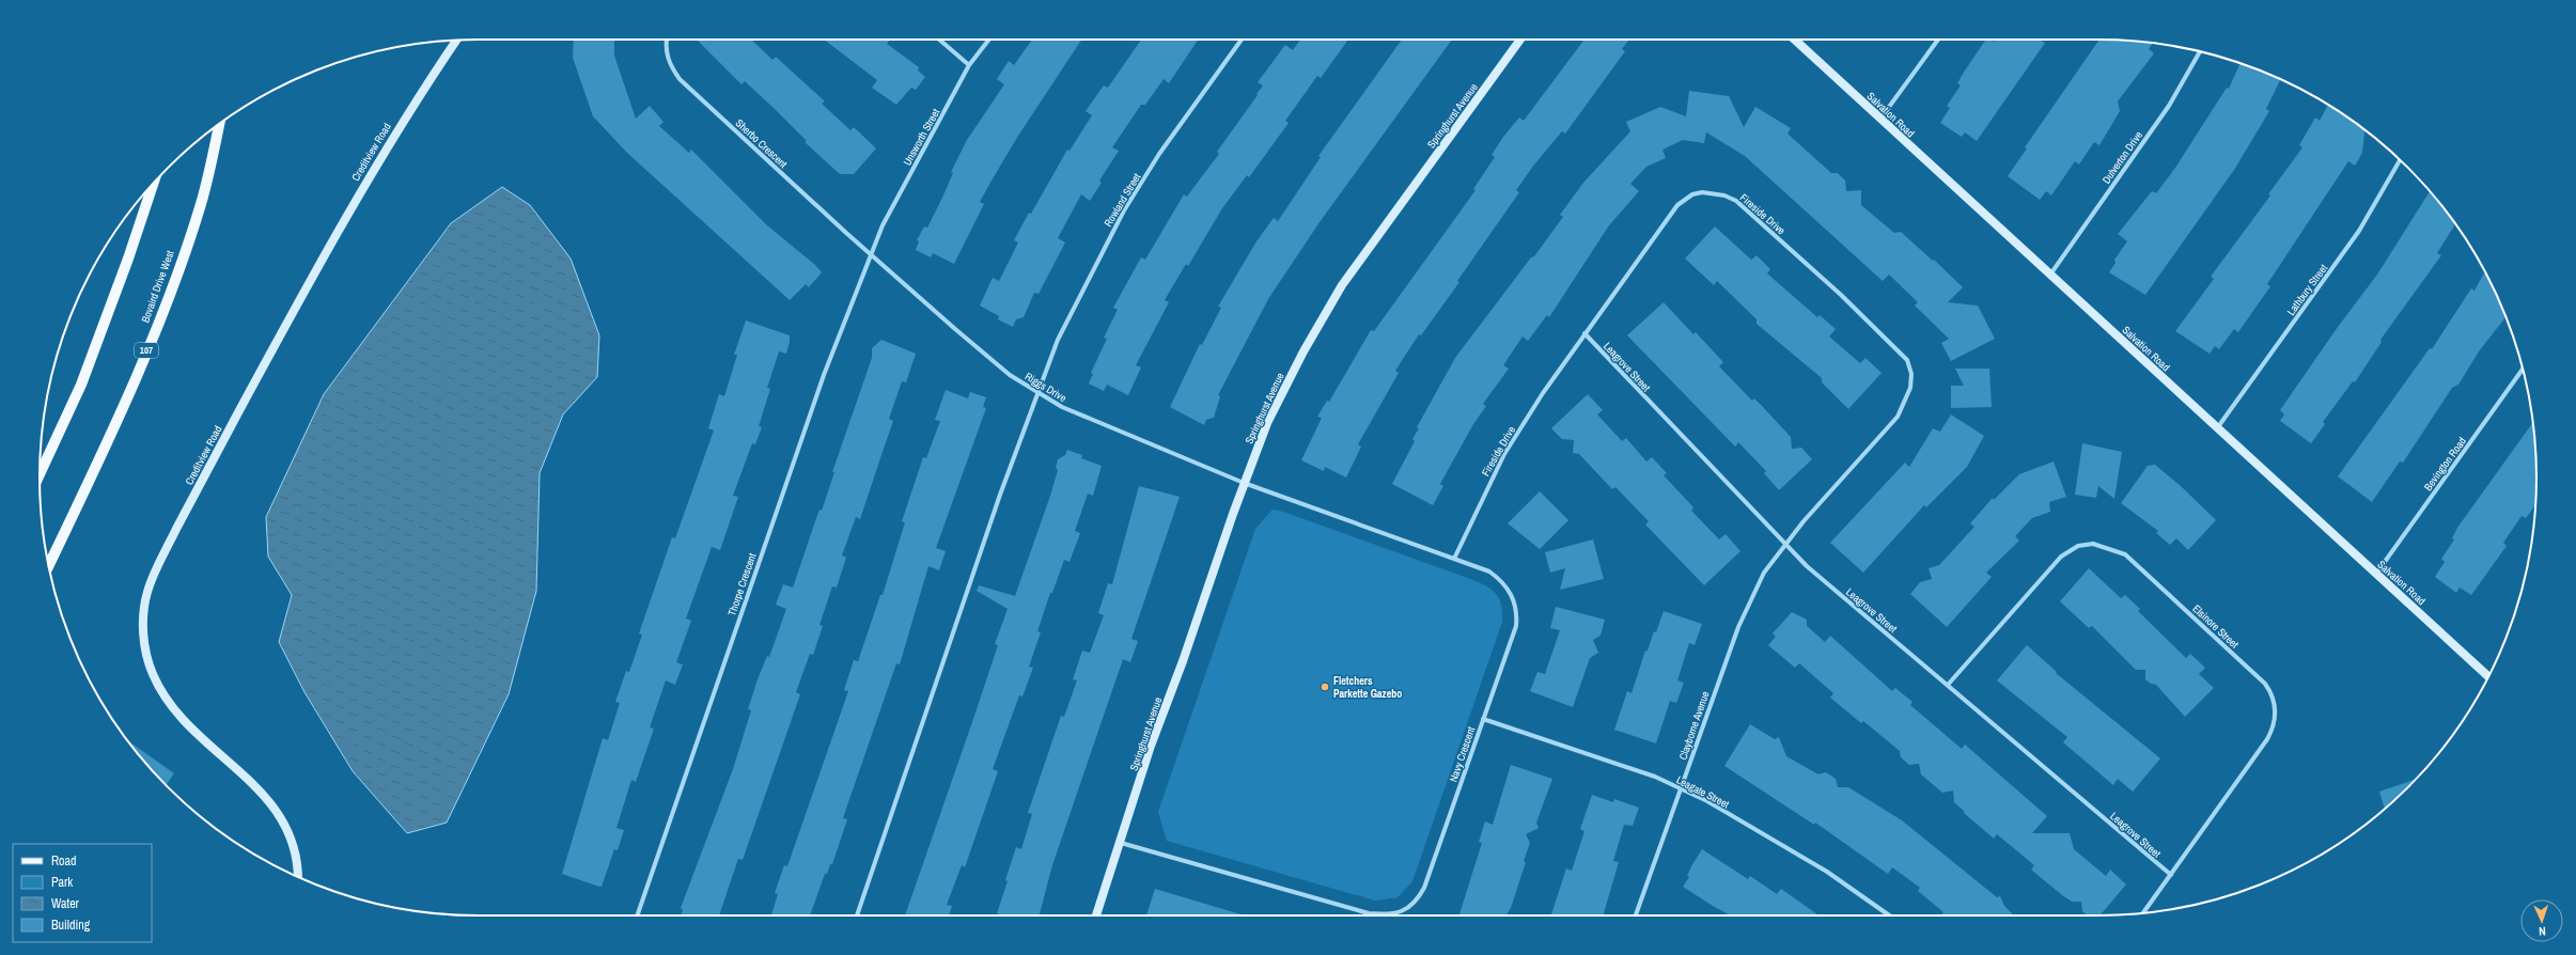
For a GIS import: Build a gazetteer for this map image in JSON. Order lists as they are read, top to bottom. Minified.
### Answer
{"streets":{"main road":["Bovaird Drive West","107"],"street":["Salvation Road","Springhurst Avenue","Unsworth Street","Sherbo Crescent","Creditview Road","Dulverton Drive","Rowland Street","Fireside Drive","Lathbury Street","Leagrove Street","Riggs Drive","Bevington Road","Thorpe Crescent","Elsinore Street","Clayborne Avenue","Navy Crescent","Leagate Street"]},"crossings":[["Salvation Road","Dulverton Drive"],["Salvation Road","Lathbury Street"],["Salvation Road","Bevington Road"],["Springhurst Avenue","Riggs Drive"],["Springhurst Avenue","Navy Crescent"],["Unsworth Street","Sherbo Crescent"],["Unsworth Street","Riggs Drive"],["Unsworth Street","Thorpe Crescent"],["Sherbo Crescent","Riggs Drive"],["Sherbo Crescent","Thorpe Crescent"],["Rowland Street","Riggs Drive"],["Fireside Drive","Leagrove Street"],["Fireside Drive","Clayborne Avenue"],["Fireside Drive","Navy Crescent"],["Leagrove Street","Elsinore Street"],["Leagrove Street","Clayborne Avenue"],["Riggs Drive","Thorpe Crescent"],["Riggs Drive","Navy Crescent"],["Clayborne Avenue","Leagate Street"],["Navy Crescent","Leagate Street"]],"places":["Fletchers Parkette Gazebo"],"legend":["Road","Park","Water","Building"],"north":"bottom"}
